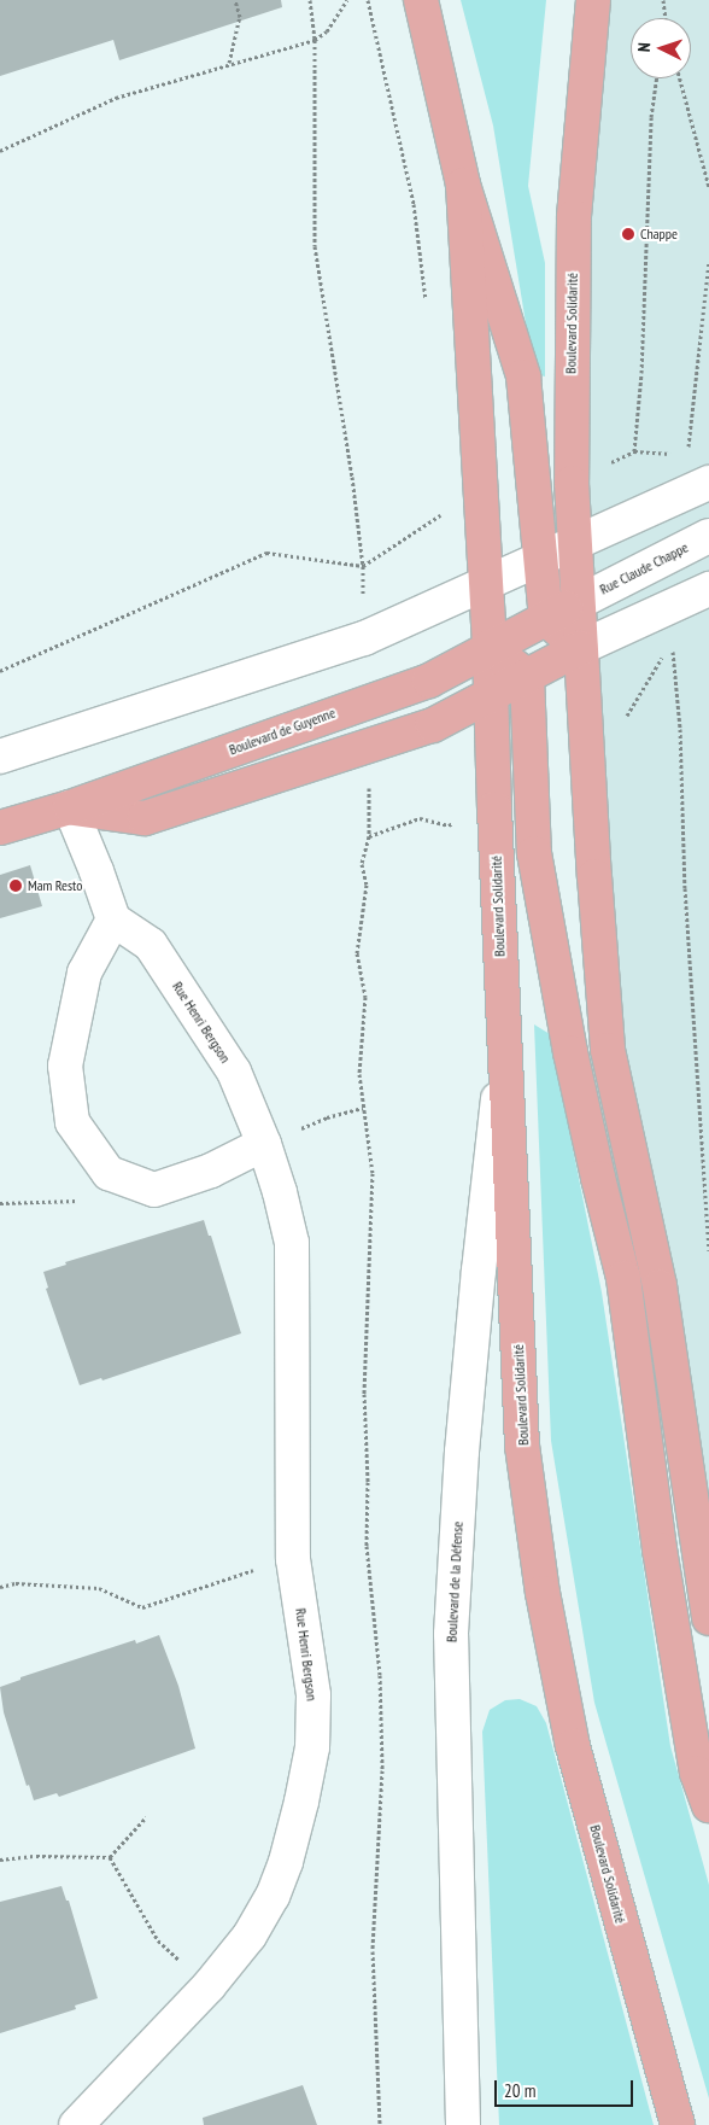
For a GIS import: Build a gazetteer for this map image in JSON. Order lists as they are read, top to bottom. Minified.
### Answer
{"streets":{"main road":["Boulevard Solidarité","Boulevard de Guyenne"],"street":["Rue Claude Chappe","Rue Henri Bergson","Boulevard de la Défense"]},"crossings":[["Boulevard Solidarité","Rue Claude Chappe"],["Boulevard Solidarité","Boulevard de Guyenne"],["Boulevard Solidarité","Boulevard de la Défense"],["Rue Claude Chappe","Boulevard de Guyenne"]],"places":["Chappe","Mam Resto"],"scale_bar":"20 m","north":"left"}
